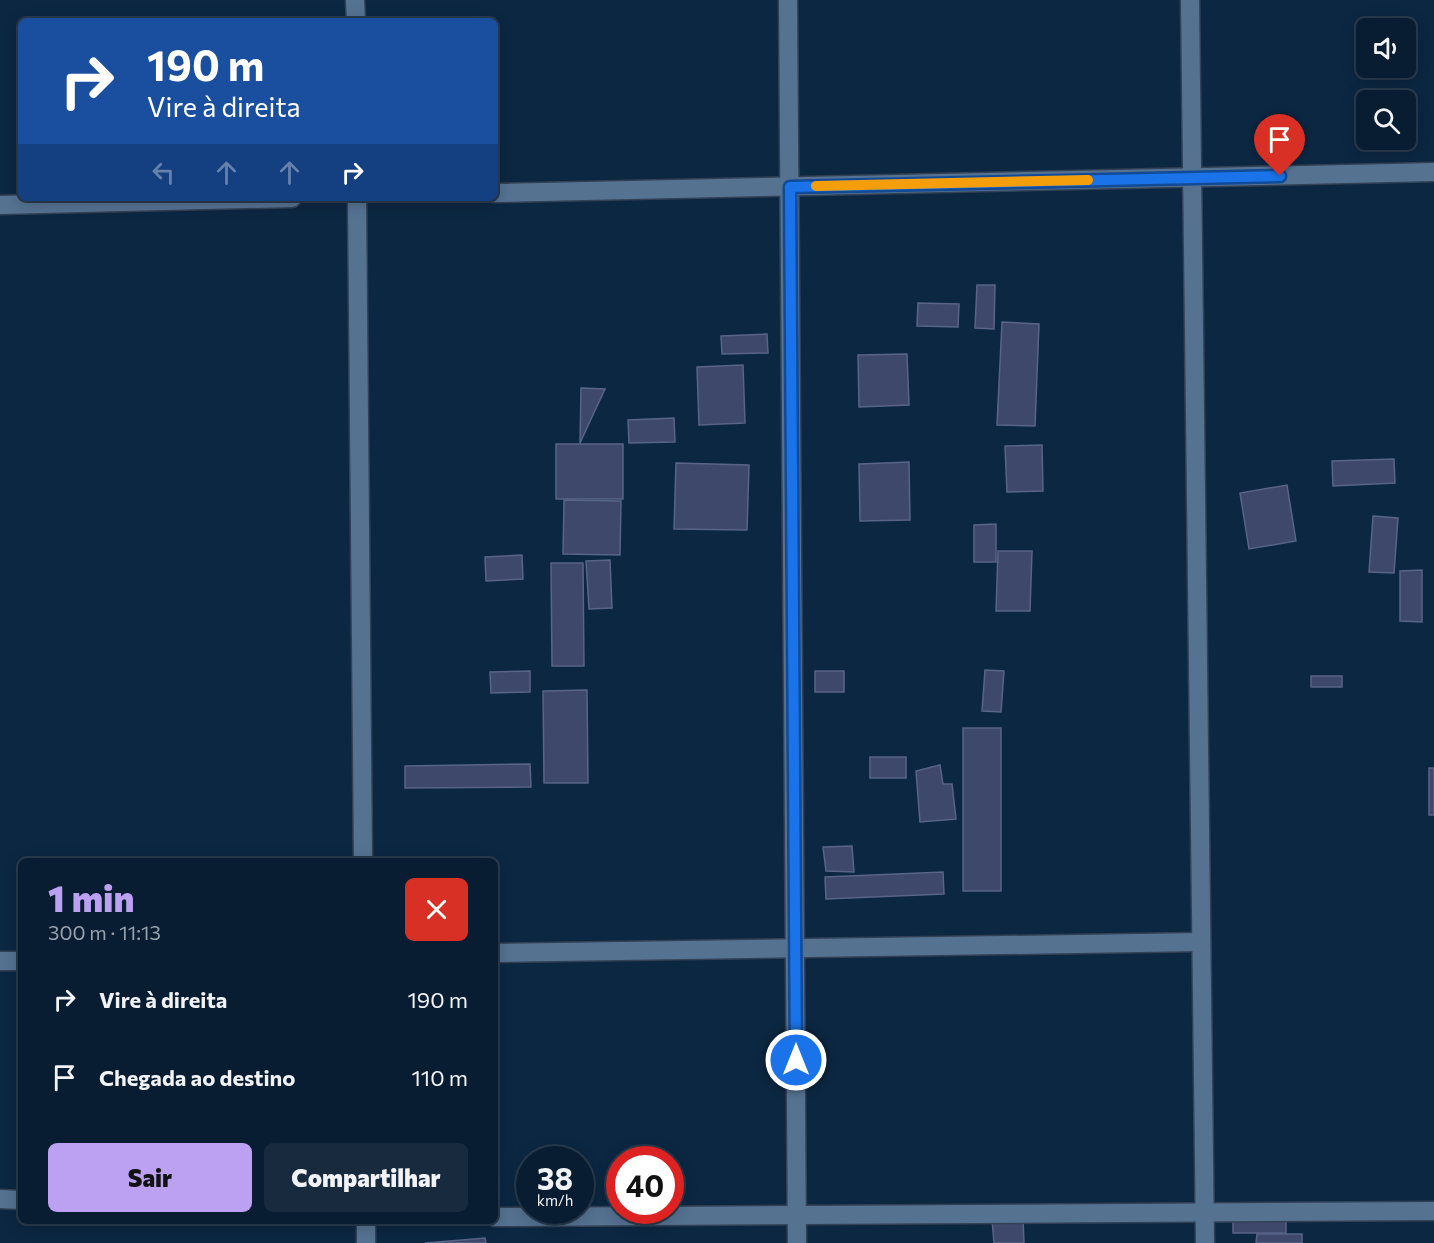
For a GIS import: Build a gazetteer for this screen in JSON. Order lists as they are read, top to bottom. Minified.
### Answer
{"page":{"turn":["190 m","Vire à direita"],"heading":["1 min","300 m · 11:13"],"list":[{"name":"Vire à direita","value":"190 m"},{"name":"Chegada ao destino","value":"110 m"}],"buttons":["Sair","Compartilhar"],"speed":"38 km/h","limit":"40"}}
